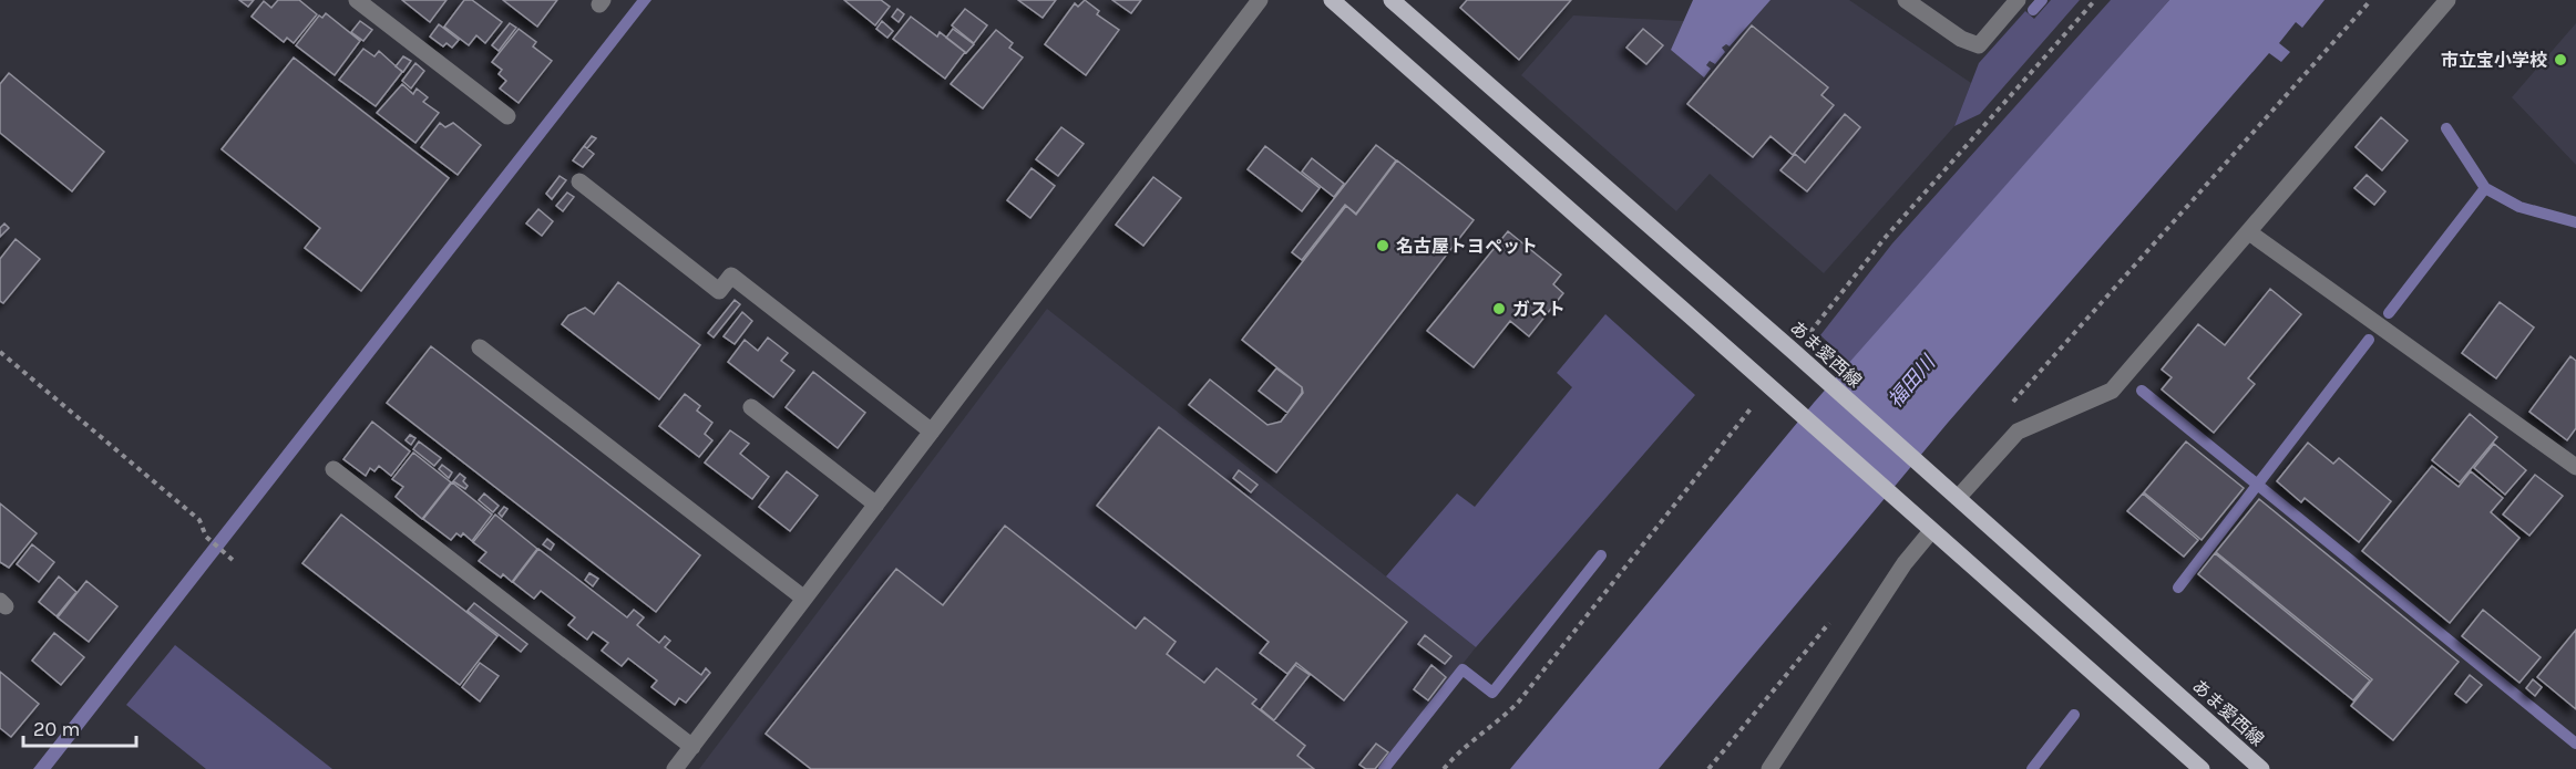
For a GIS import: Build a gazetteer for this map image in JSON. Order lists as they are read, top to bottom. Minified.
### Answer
{"streets":{"main road":["あま愛西線"]},"water":["福田川"],"places":["市立宝小学校","名古屋トヨペット","ガスト"],"scale_bar":"20 m"}
